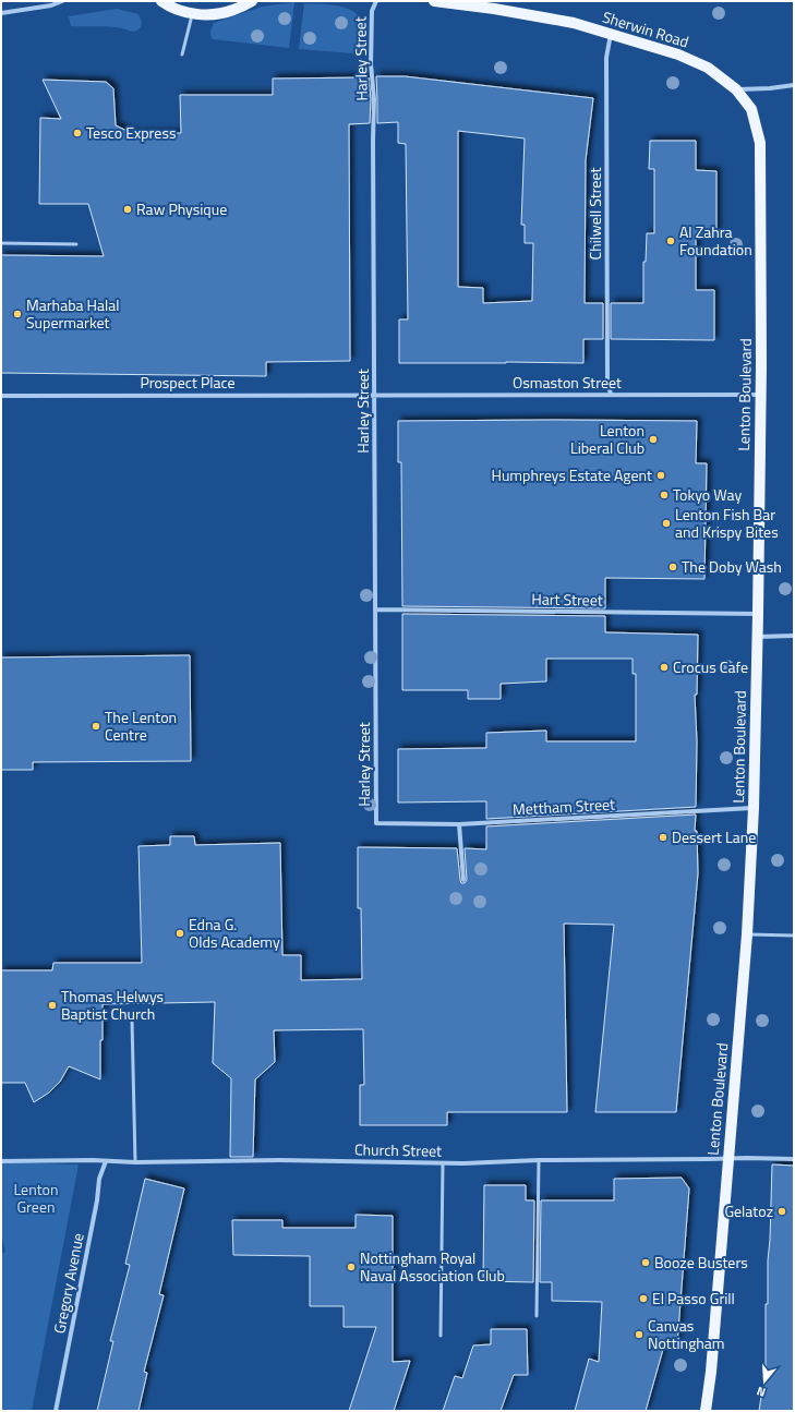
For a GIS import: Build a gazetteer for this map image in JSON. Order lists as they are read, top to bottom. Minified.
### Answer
{"streets":{"main road":["Sherwin Road","Lenton Boulevard"],"street":["Harley Street","Chilwell Street","Prospect Place","Osmaston Street","Hart Street","Mettham Street","Church Street","Gregory Avenue"]},"crossings":[["Sherwin Road","Chilwell Street"],["Sherwin Road","Lenton Boulevard"],["Harley Street","Prospect Place"],["Harley Street","Osmaston Street"],["Harley Street","Hart Street"],["Harley Street","Mettham Street"],["Chilwell Street","Osmaston Street"],["Prospect Place","Osmaston Street"],["Osmaston Street","Lenton Boulevard"],["Lenton Boulevard","Hart Street"],["Lenton Boulevard","Mettham Street"],["Lenton Boulevard","Church Street"],["Church Street","Gregory Avenue"]],"parks":["Lenton Green"],"places":["Tesco Express","Raw Physique","Al Zahra Foundation","Marhaba Halal Supermarket","Lenton Liberal Club","Humphreys Estate Agent","Tokyo Way","Lenton Fish Bar and Krispy Bites","The Doby Wash","Crocus Cafe","The Lenton Centre","Dessert Lane","Edna G. Olds Academy","Thomas Helwys Baptist Church","Gelatoz","Booze Busters","Nottingham Royal Naval Association Club","El Passo Grill","Canvas Nottingham"],"north":"bottom"}
